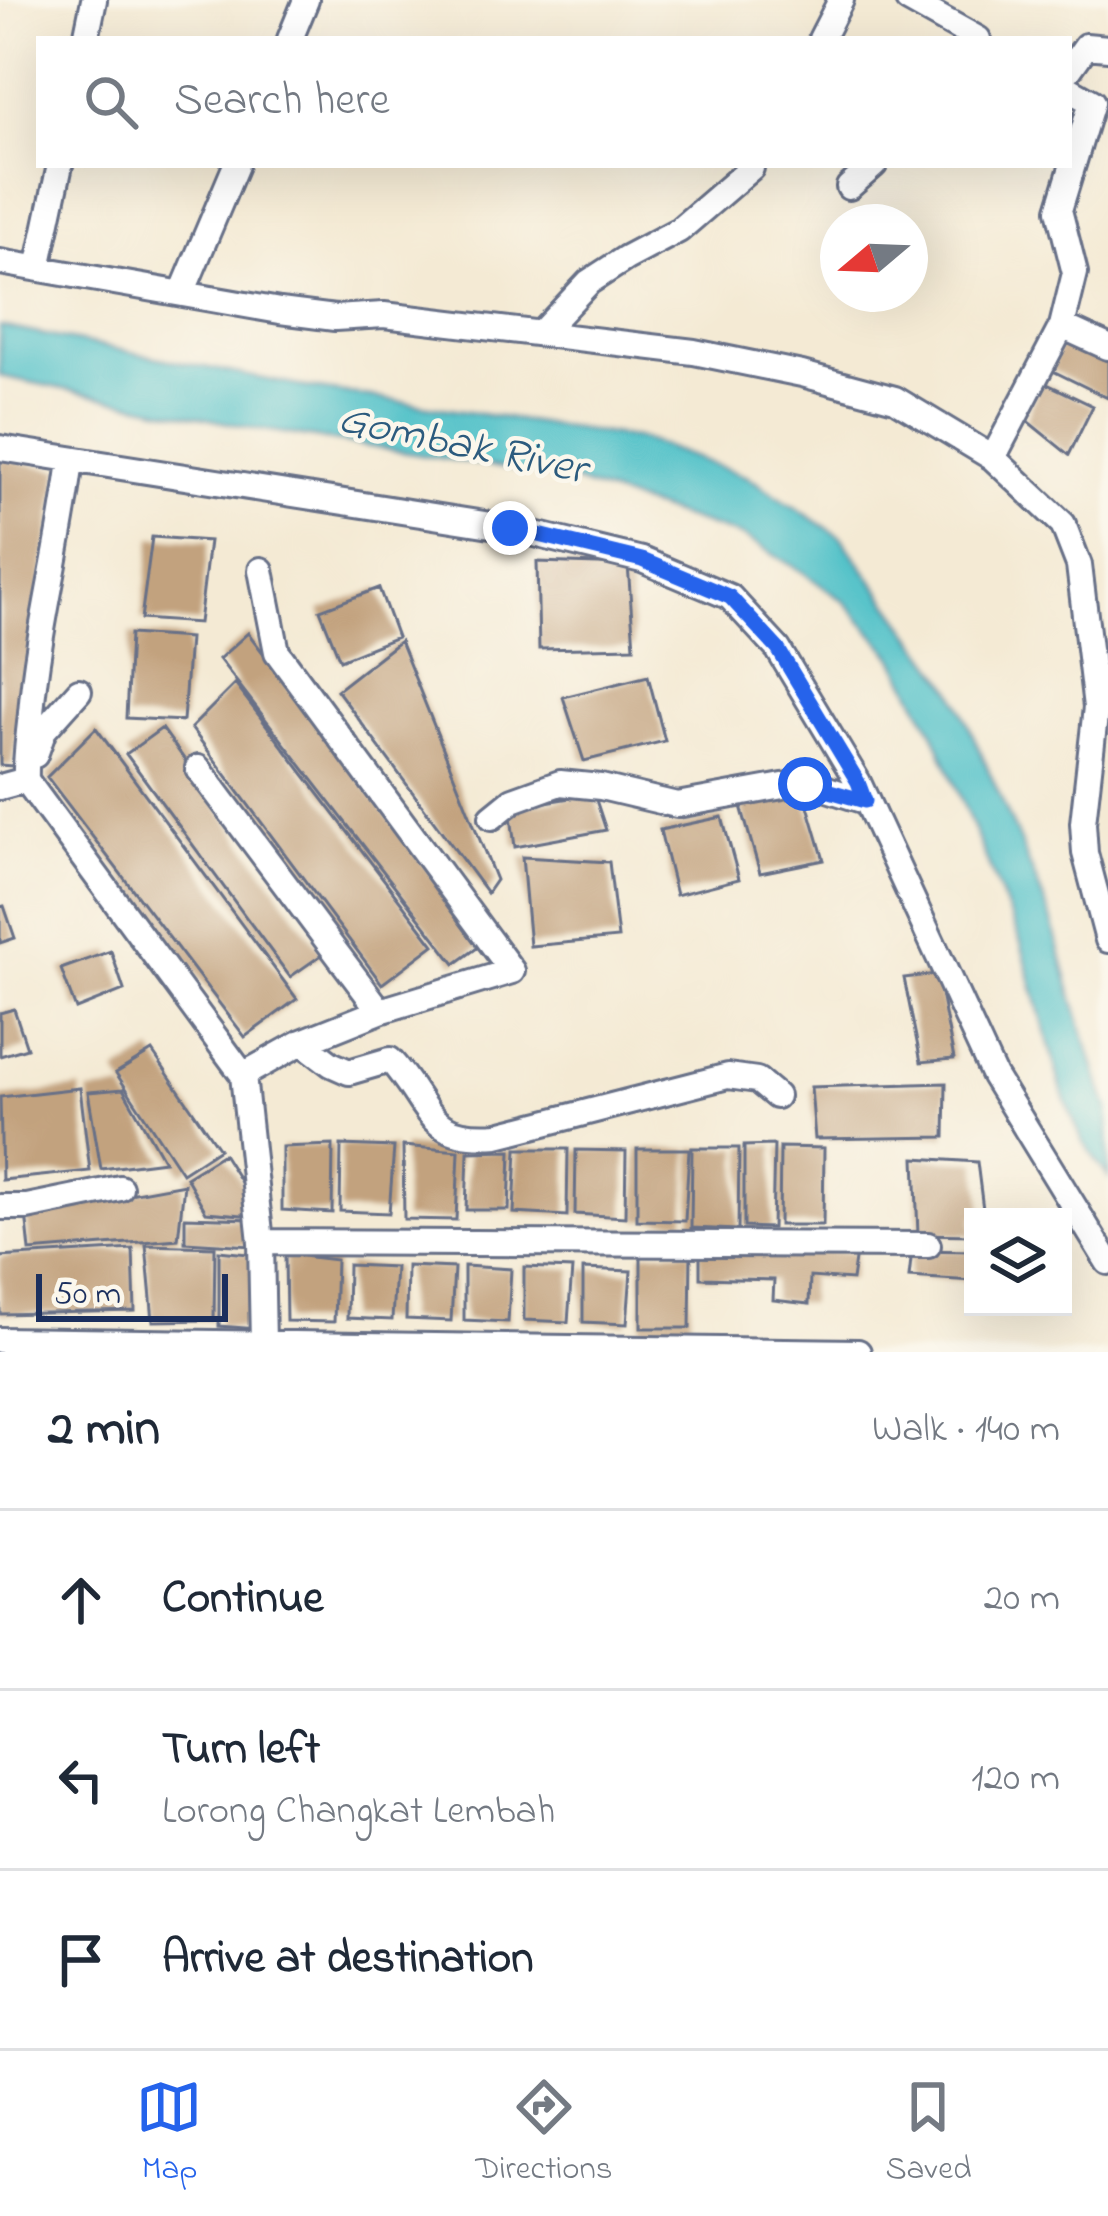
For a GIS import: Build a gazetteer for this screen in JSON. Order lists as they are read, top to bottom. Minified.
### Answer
{"water":["Gombak River"],"scale_bar":"50 m","north":"left","page":{"search":"Search here","scale":"50 m","heading":["2 min","Walk · 140 m"],"list":[["Continue","20 m"],["Turn left","Lorong Changkat Lembah","120 m"],"Arrive at destination"],"nav":["Map","Directions","Saved"]}}
